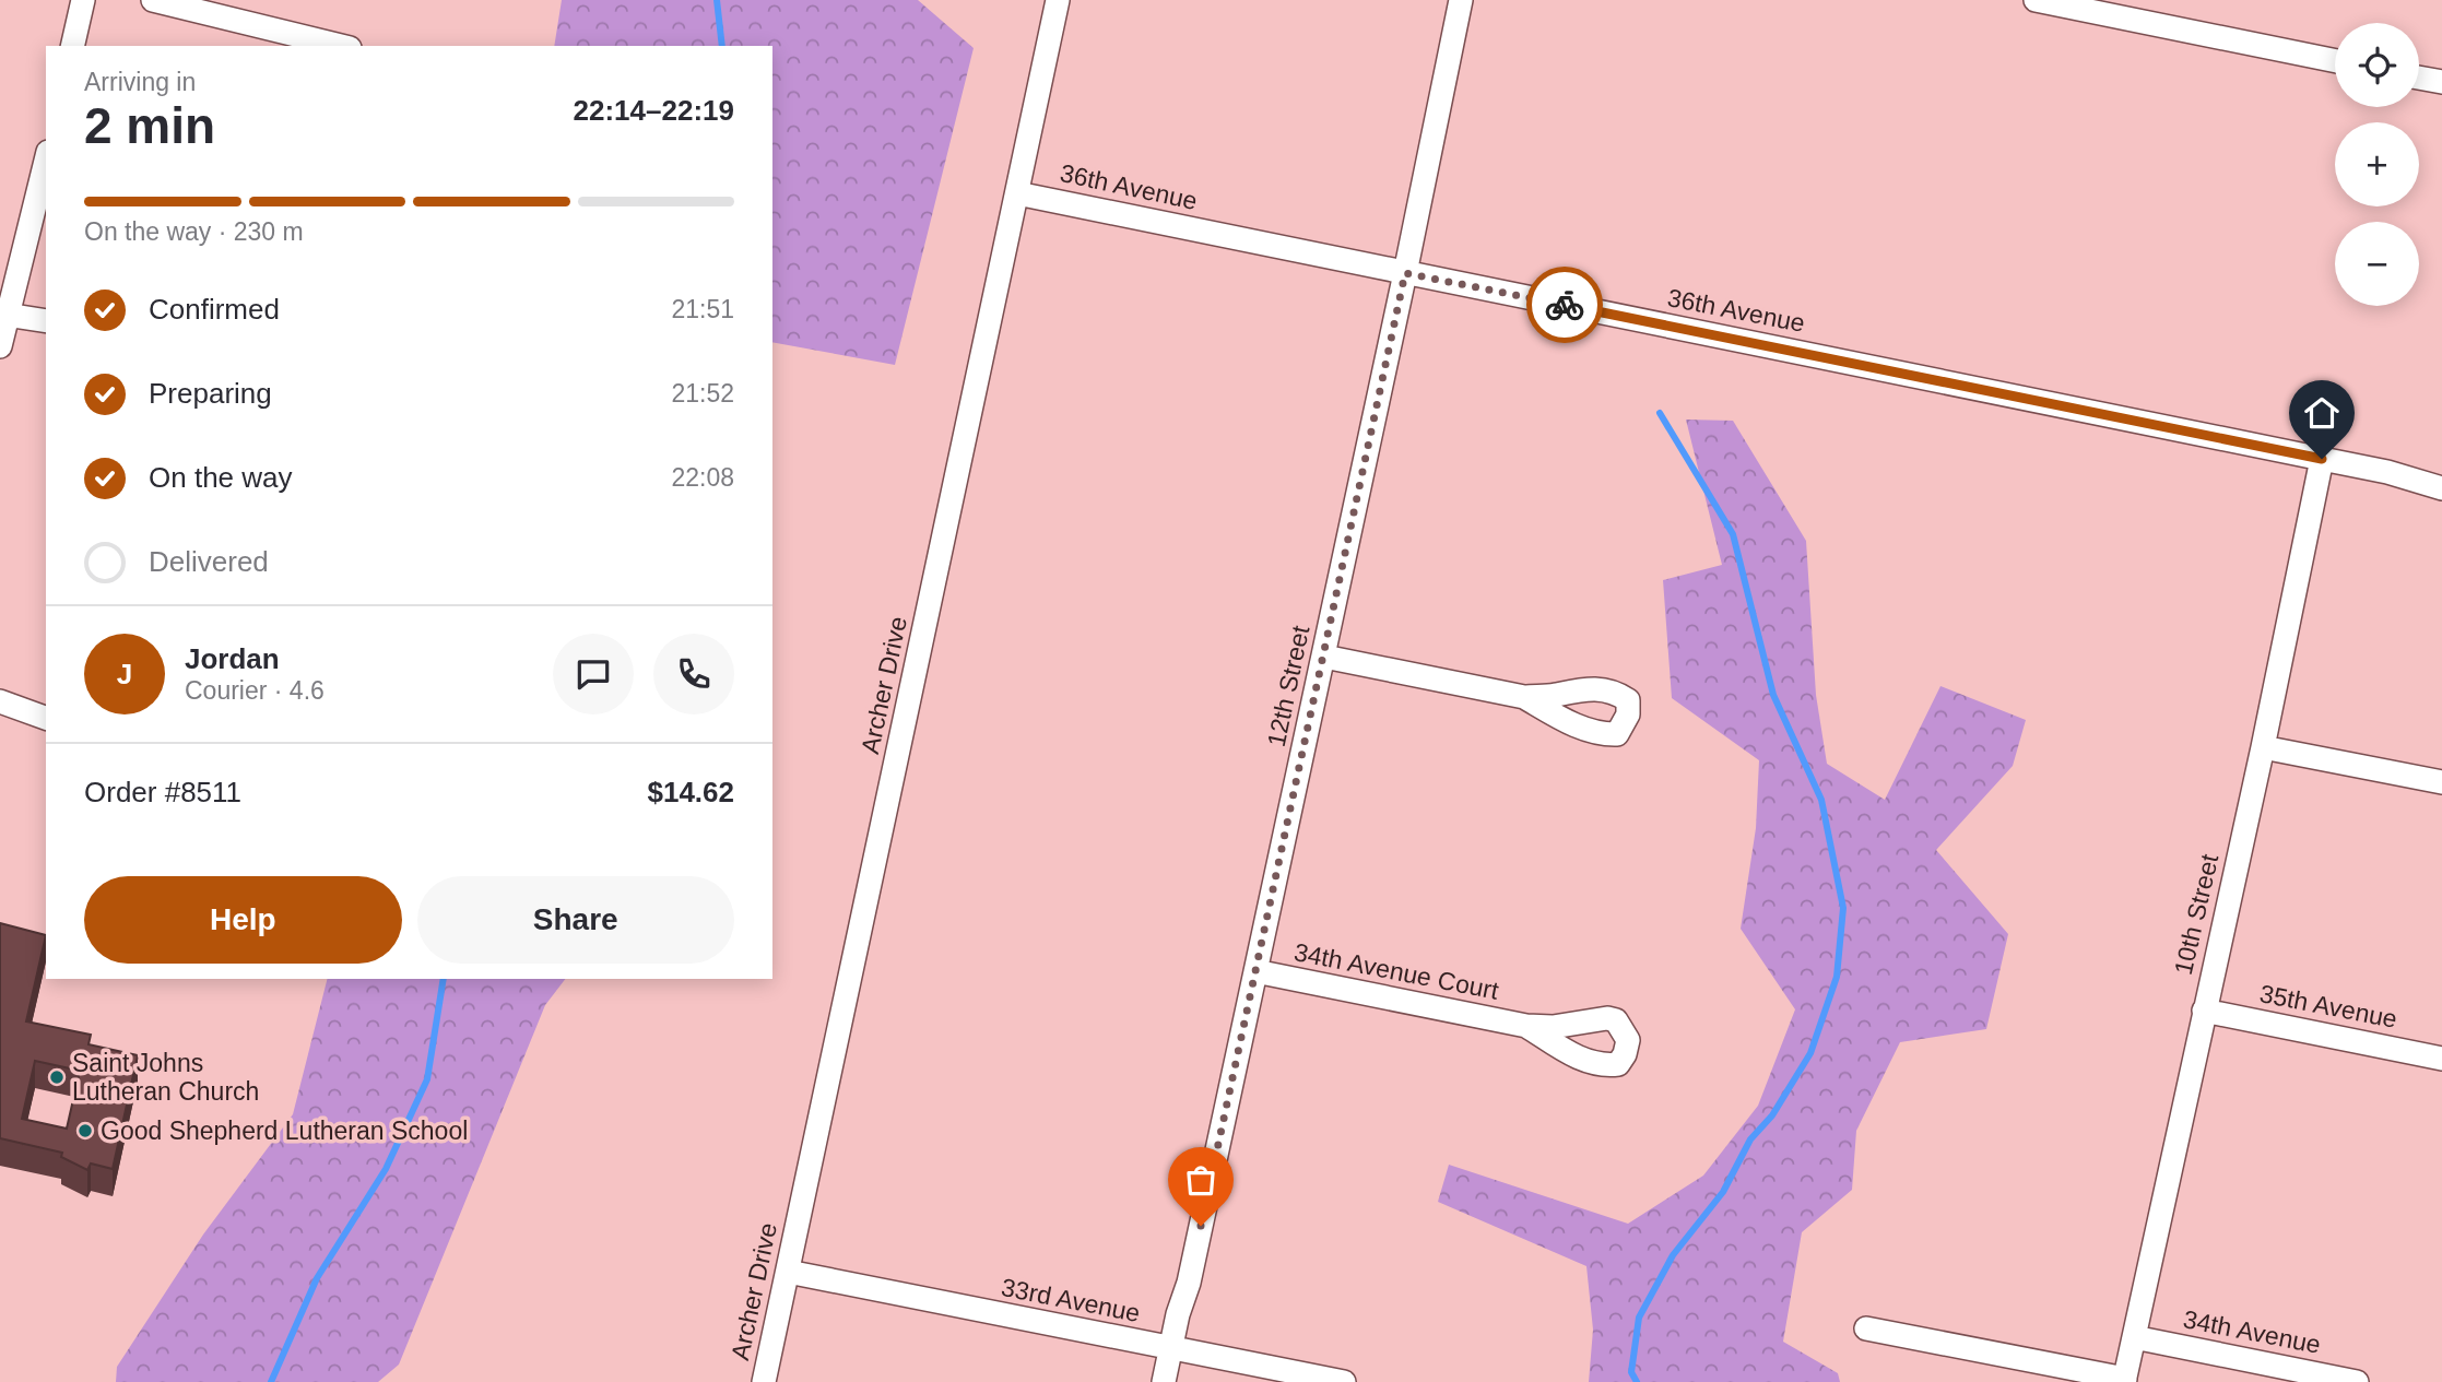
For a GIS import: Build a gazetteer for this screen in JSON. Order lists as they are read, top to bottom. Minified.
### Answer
{"streets":{"street":["36th Avenue","Archer Drive","12th Street","10th Street","34th Avenue Court","35th Avenue","33rd Avenue","34th Avenue"]},"crossings":[["36th Avenue","Archer Drive"],["36th Avenue","12th Street"],["36th Avenue","10th Street"],["Archer Drive","33rd Avenue"],["12th Street","34th Avenue Court"],["12th Street","33rd Avenue"],["10th Street","35th Avenue"],["10th Street","34th Avenue"]],"places":["Saint Johns Lutheran Church","Good Shepherd Lutheran School"],"page":{"map_buttons":["+","−"],"heading":["2 min","Arriving in","22:14–22:19"],"panel":["Jordan","Courier · 4.6","Order #8511","$14.62"],"bar":"On the way · 230 m","list":[["Confirmed","21:51"],["Preparing","21:52"],["On the way","22:08"],"Delivered"],"round":"J","buttons":["Help","Share"]}}
